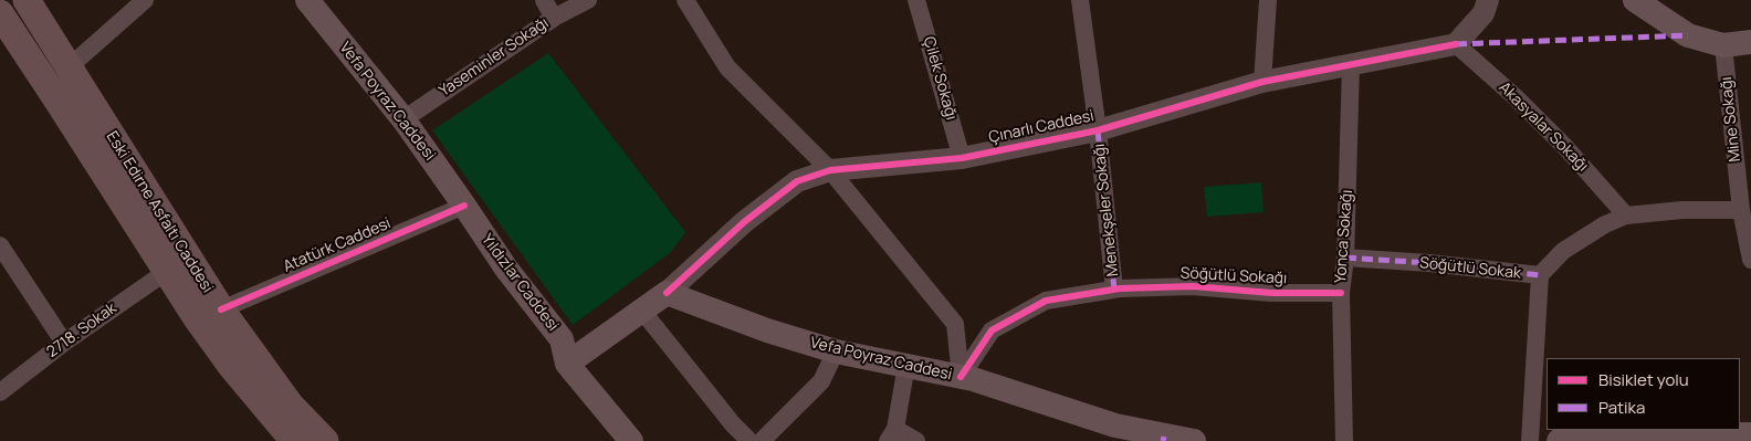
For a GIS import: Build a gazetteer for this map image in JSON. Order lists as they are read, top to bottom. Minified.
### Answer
{"streets":{"main road":["Vefa Poyraz Caddesi","Çınarlı Caddesi","Eski Edirne Asfaltı Caddesi","Yıldızlar Caddesi"],"street":["Yaseminler Sokağı","Çilek Sokağı","Mine Sokağı","Akasyalar Sokağı","Menekşeler Sokağı","Yonca Sokağı","Atatürk Caddesi","Söğütlü Sokak","Söğütlü Sokağı","2718. Sokak"]},"crossings":[["Yaseminler Sokağı","Vefa Poyraz Caddesi"],["Çilek Sokağı","Çınarlı Caddesi"],["Vefa Poyraz Caddesi","Çınarlı Caddesi"],["Vefa Poyraz Caddesi","Atatürk Caddesi"],["Vefa Poyraz Caddesi","Söğütlü Sokağı"],["Vefa Poyraz Caddesi","Yıldızlar Caddesi"],["Mine Sokağı","Söğütlü Sokak"],["Çınarlı Caddesi","Akasyalar Sokağı"],["Çınarlı Caddesi","Menekşeler Sokağı"],["Çınarlı Caddesi","Yonca Sokağı"],["Çınarlı Caddesi","Yıldızlar Caddesi"],["Akasyalar Sokağı","Söğütlü Sokak"],["Menekşeler Sokağı","Söğütlü Sokağı"],["Eski Edirne Asfaltı Caddesi","Atatürk Caddesi"],["Eski Edirne Asfaltı Caddesi","2718. Sokak"],["Yonca Sokağı","Söğütlü Sokak"],["Yonca Sokağı","Söğütlü Sokağı"],["Atatürk Caddesi","Yıldızlar Caddesi"]],"legend":["Bisiklet yolu","Patika"]}
